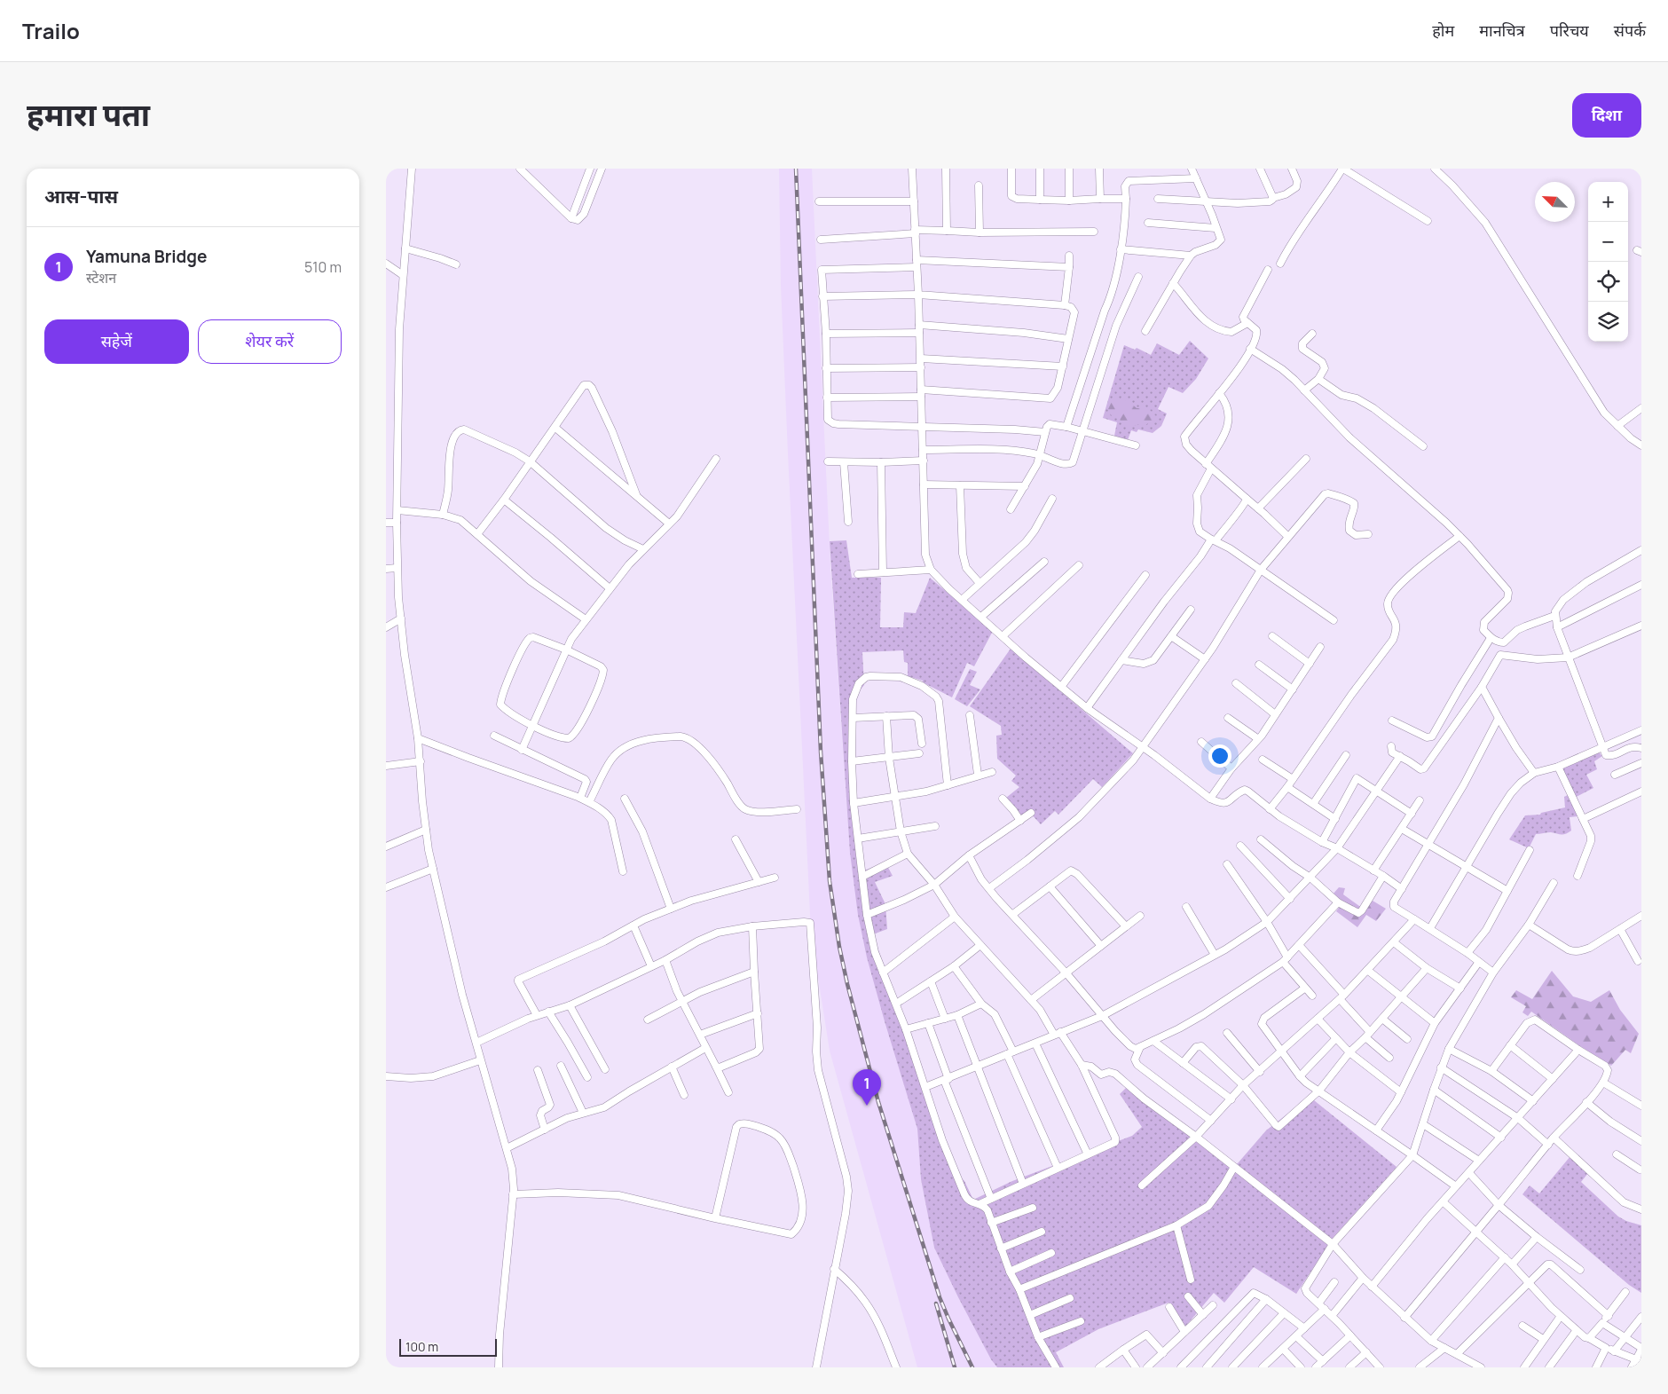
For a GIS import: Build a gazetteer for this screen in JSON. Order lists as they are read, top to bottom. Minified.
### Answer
{"scale_bar":"100 m","north":"top left","page":{"header":"Trailo","nav":["होम","मानचित्र","परिचय","संपर्क"],"title":"हमारा पता","buttons":["दिशा",["सहेजें","शेयर करें"]],"heading":"आस-पास","map_buttons":["+","−"],"list":[{"mark":"1","name":"Yamuna Bridge","note":"स्टेशन","value":"510 m"}],"pins":"1","scale":"100 m"}}
